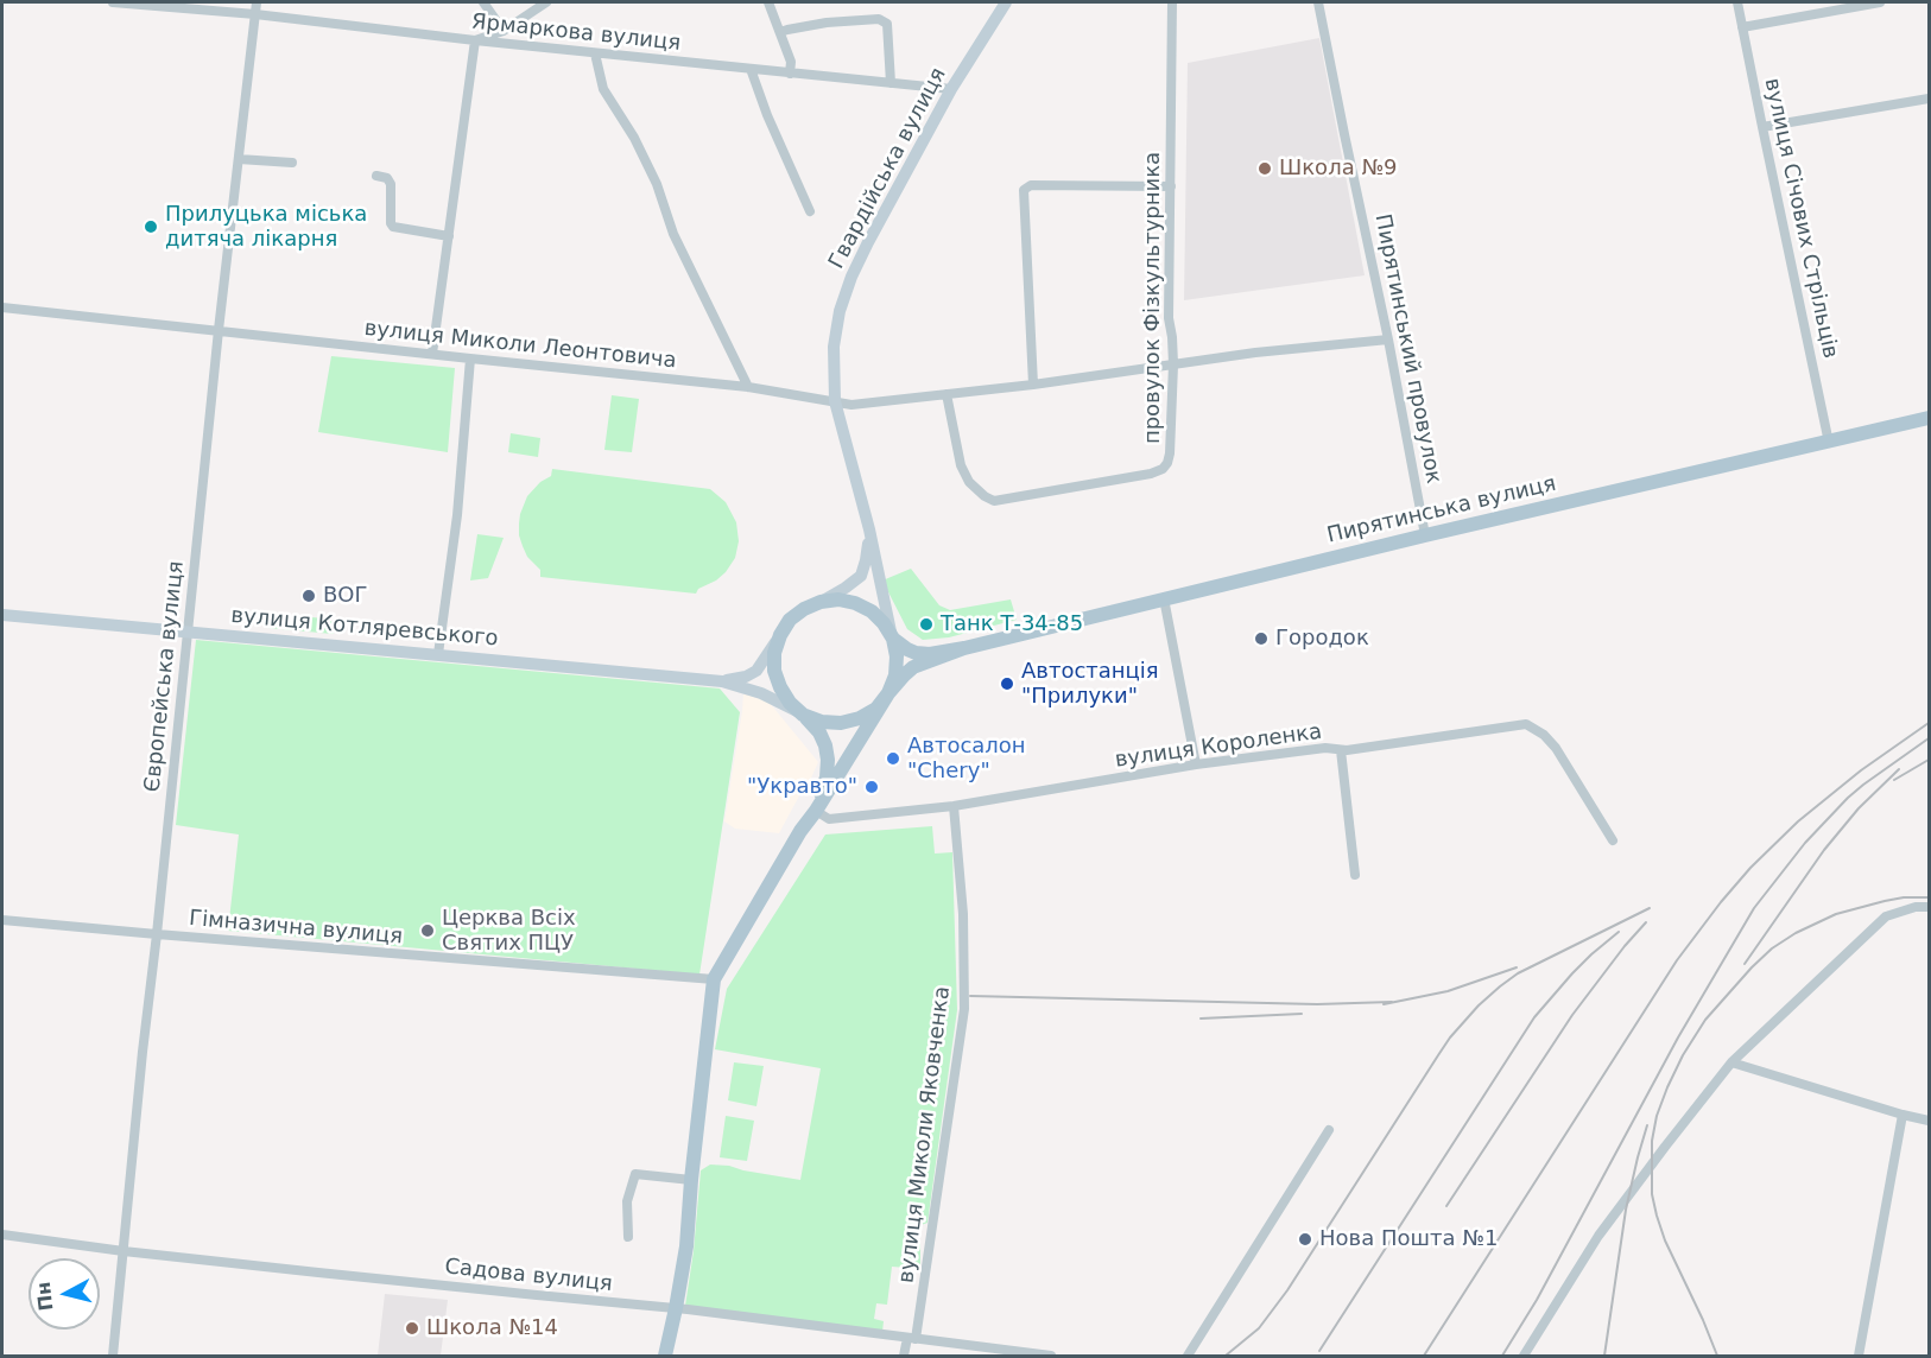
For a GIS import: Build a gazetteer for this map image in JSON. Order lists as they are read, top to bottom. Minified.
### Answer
{"streets":{"main road":["Гвардійська вулиця","Пирятинська вулиця","вулиця Котляревського"],"street":["Ярмаркова вулиця","вулиця Січових Стрільців","провулок Фізкультурника","вулиця Миколи Леонтовича","Пирятинський провулок","Європейська вулиця","вулиця Короленка","Гімназична вулиця","вулиця Миколи Яковченка","Садова вулиця"]},"crossings":[["Ярмаркова вулиця","Гвардійська вулиця"],["Ярмаркова вулиця","Європейська вулиця"],["Гвардійська вулиця","вулиця Миколи Леонтовича"],["вулиця Січових Стрільців","Пирятинська вулиця"],["провулок Фізкультурника","вулиця Миколи Леонтовича"],["вулиця Миколи Леонтовича","Пирятинський провулок"],["вулиця Миколи Леонтовича","Європейська вулиця"],["Пирятинський провулок","Пирятинська вулиця"],["вулиця Котляревського","Європейська вулиця"],["Європейська вулиця","Гімназична вулиця"],["Європейська вулиця","Садова вулиця"],["вулиця Короленка","вулиця Миколи Яковченка"],["вулиця Миколи Яковченка","Садова вулиця"]],"places":["Школа №9","Прилуцька міська дитяча лікарня","ВОГ","Танк Т-34-85","Городок","Автостанція \"Прилуки\"","Автосалон \"Chery\"","\"Укравто\"","Церква Всіх Святих ПЦУ","Нова Пошта №1","Школа №14"],"north":"left"}
